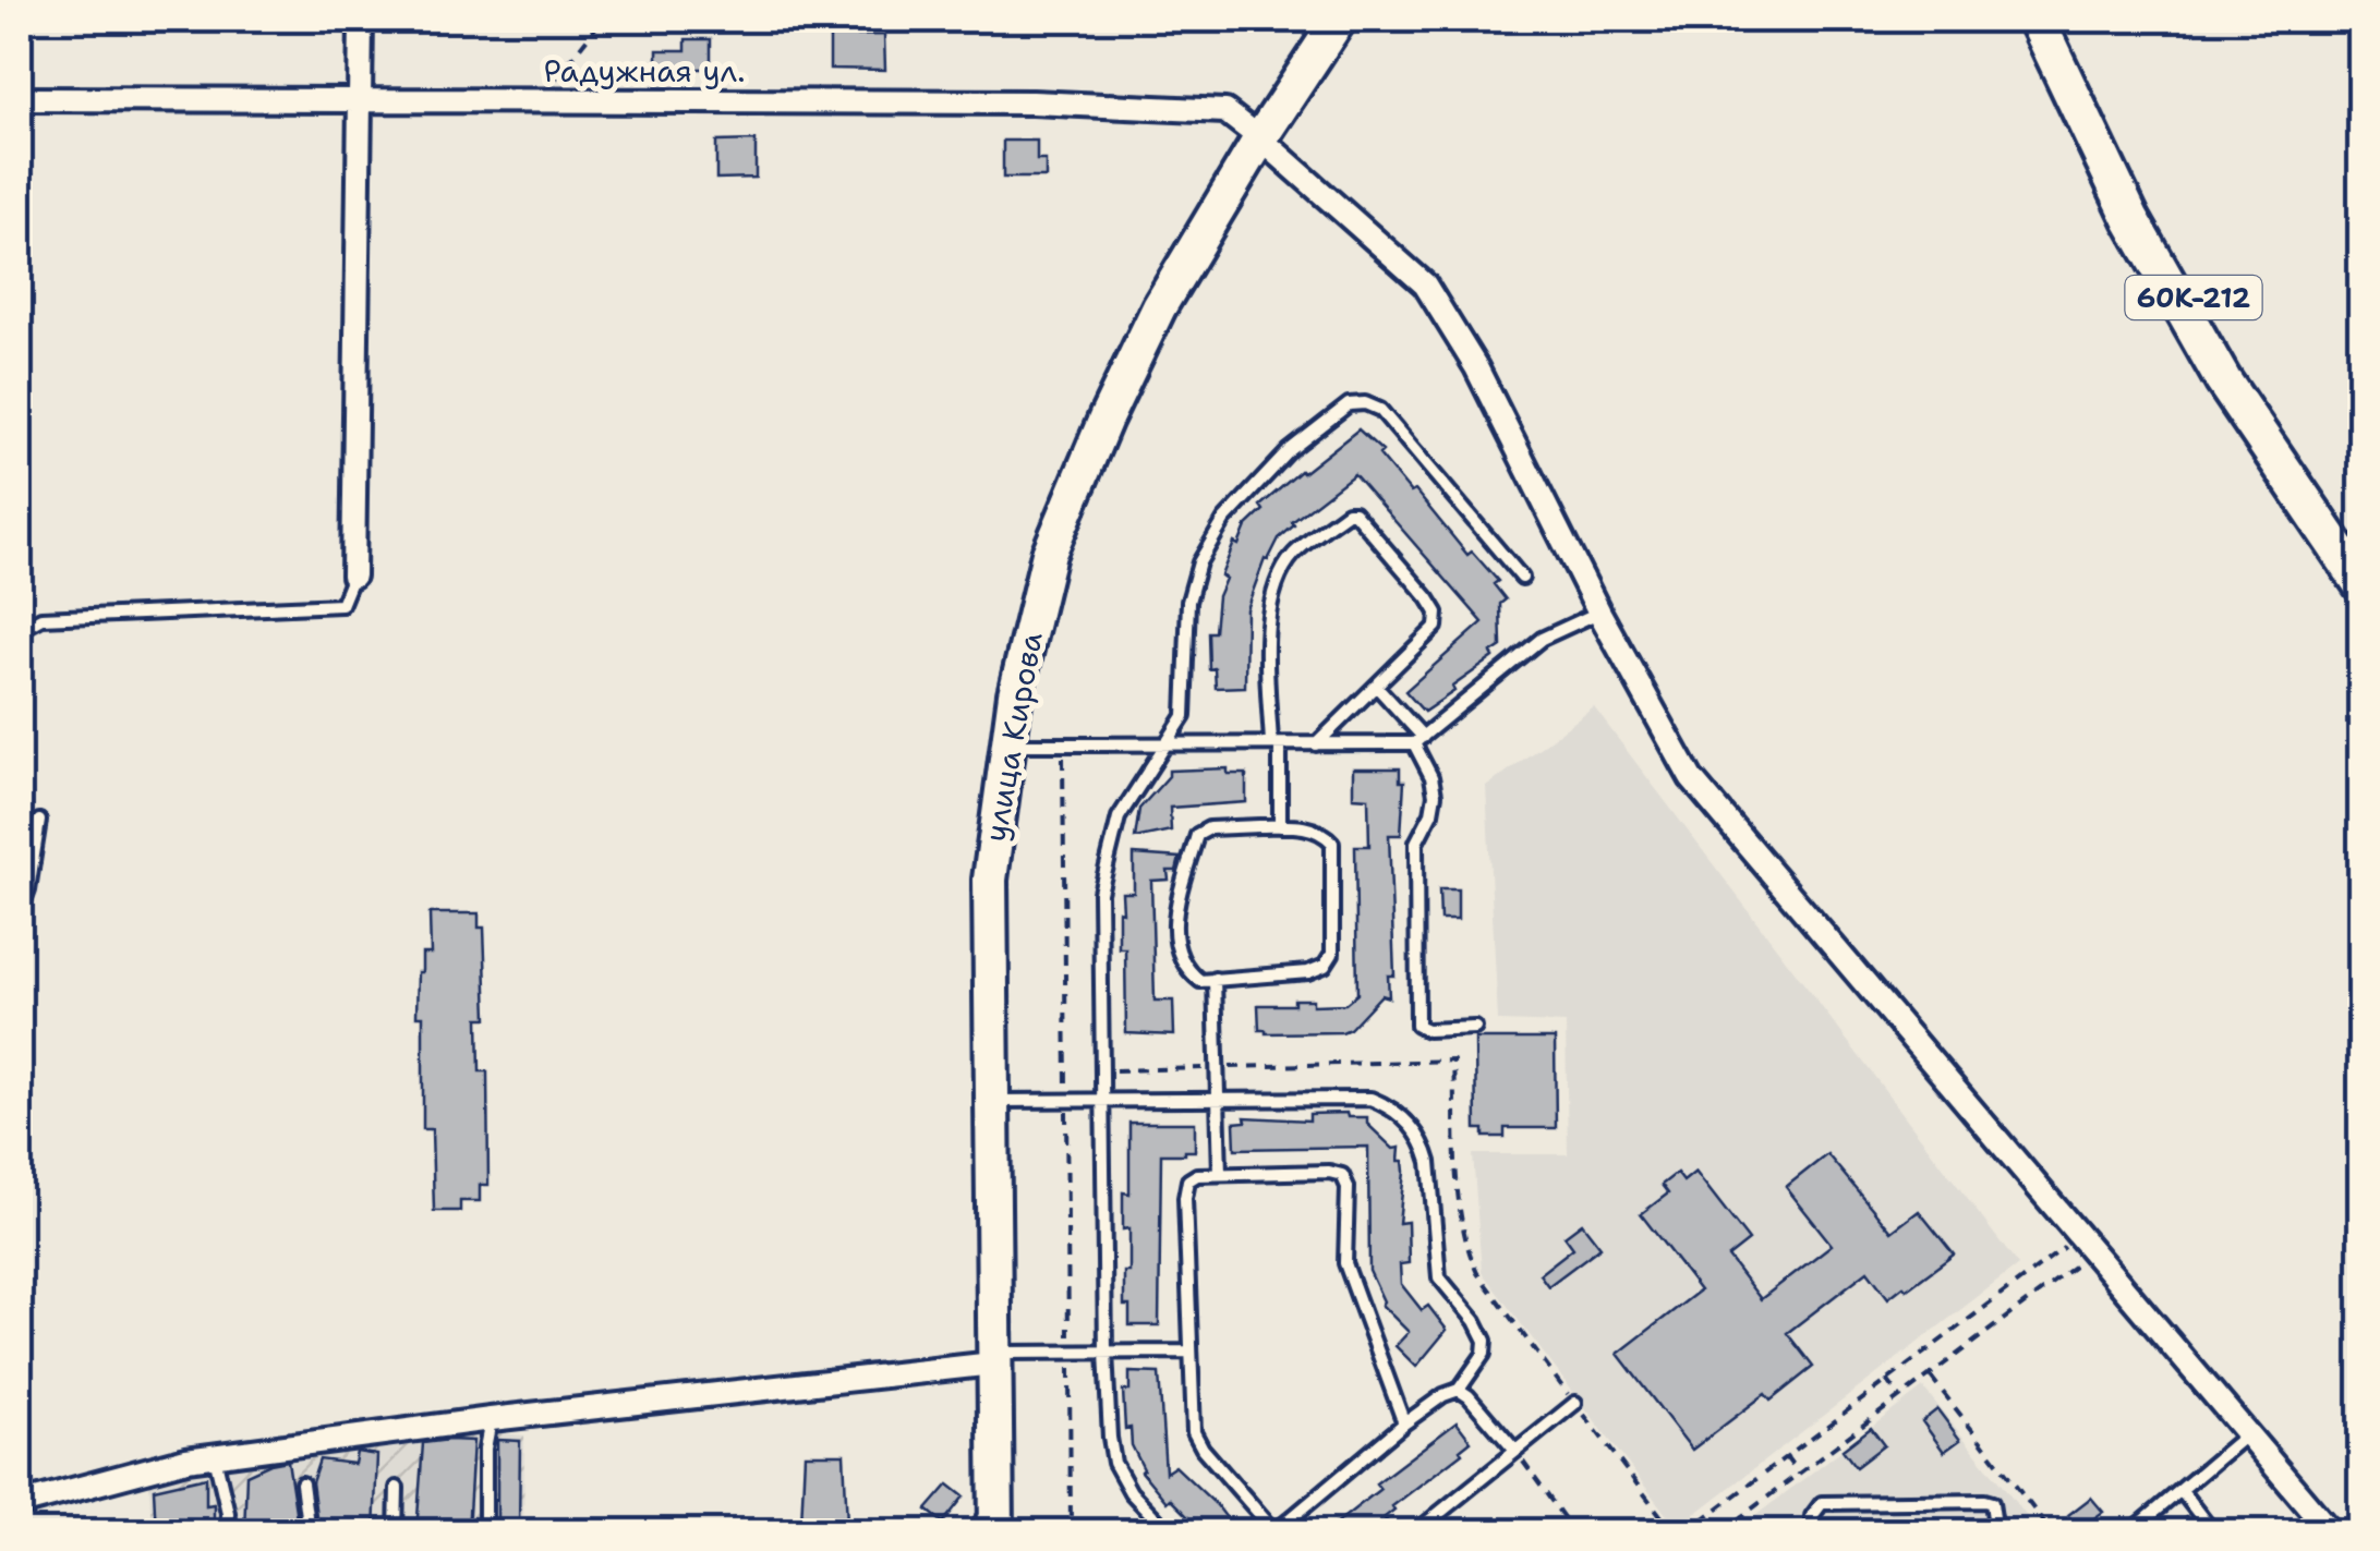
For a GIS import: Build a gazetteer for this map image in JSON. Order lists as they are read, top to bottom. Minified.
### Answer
{"streets":{"main road":["60К-212","улица Кирова"],"street":["Радужная ул."]},"crossings":[["Радужная ул.","улица Кирова"]]}
